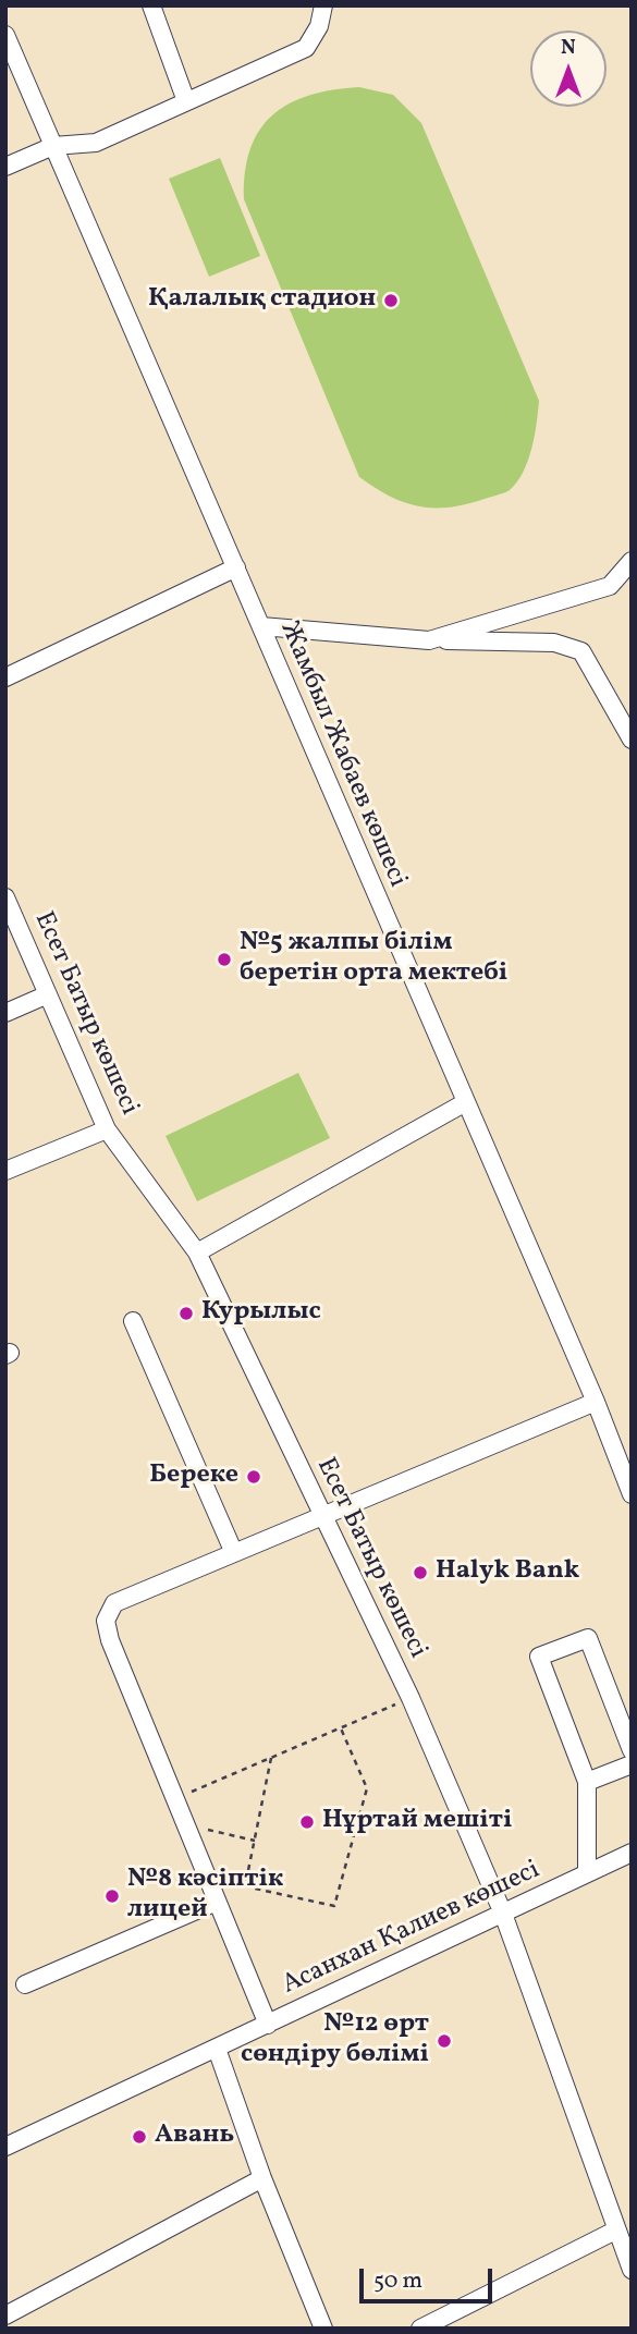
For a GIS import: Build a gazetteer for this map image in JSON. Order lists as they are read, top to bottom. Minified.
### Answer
{"streets":{"street":["Жамбыл Жабаев көшесі","Есет Батыр көшесі","Асанхан Қалиев көшесі"]},"crossings":[["Есет Батыр көшесі","Асанхан Қалиев көшесі"]],"places":["Қалалық стадион","№5 жалпы білім беретін орта мектебі","Курылыс","Береке","Halyk Bank","Нұртай мешіті","№8 кәсіптік лицей","№12 өрт сөндіру бөлімі","Авань"],"scale_bar":"50 m","north":"top"}
